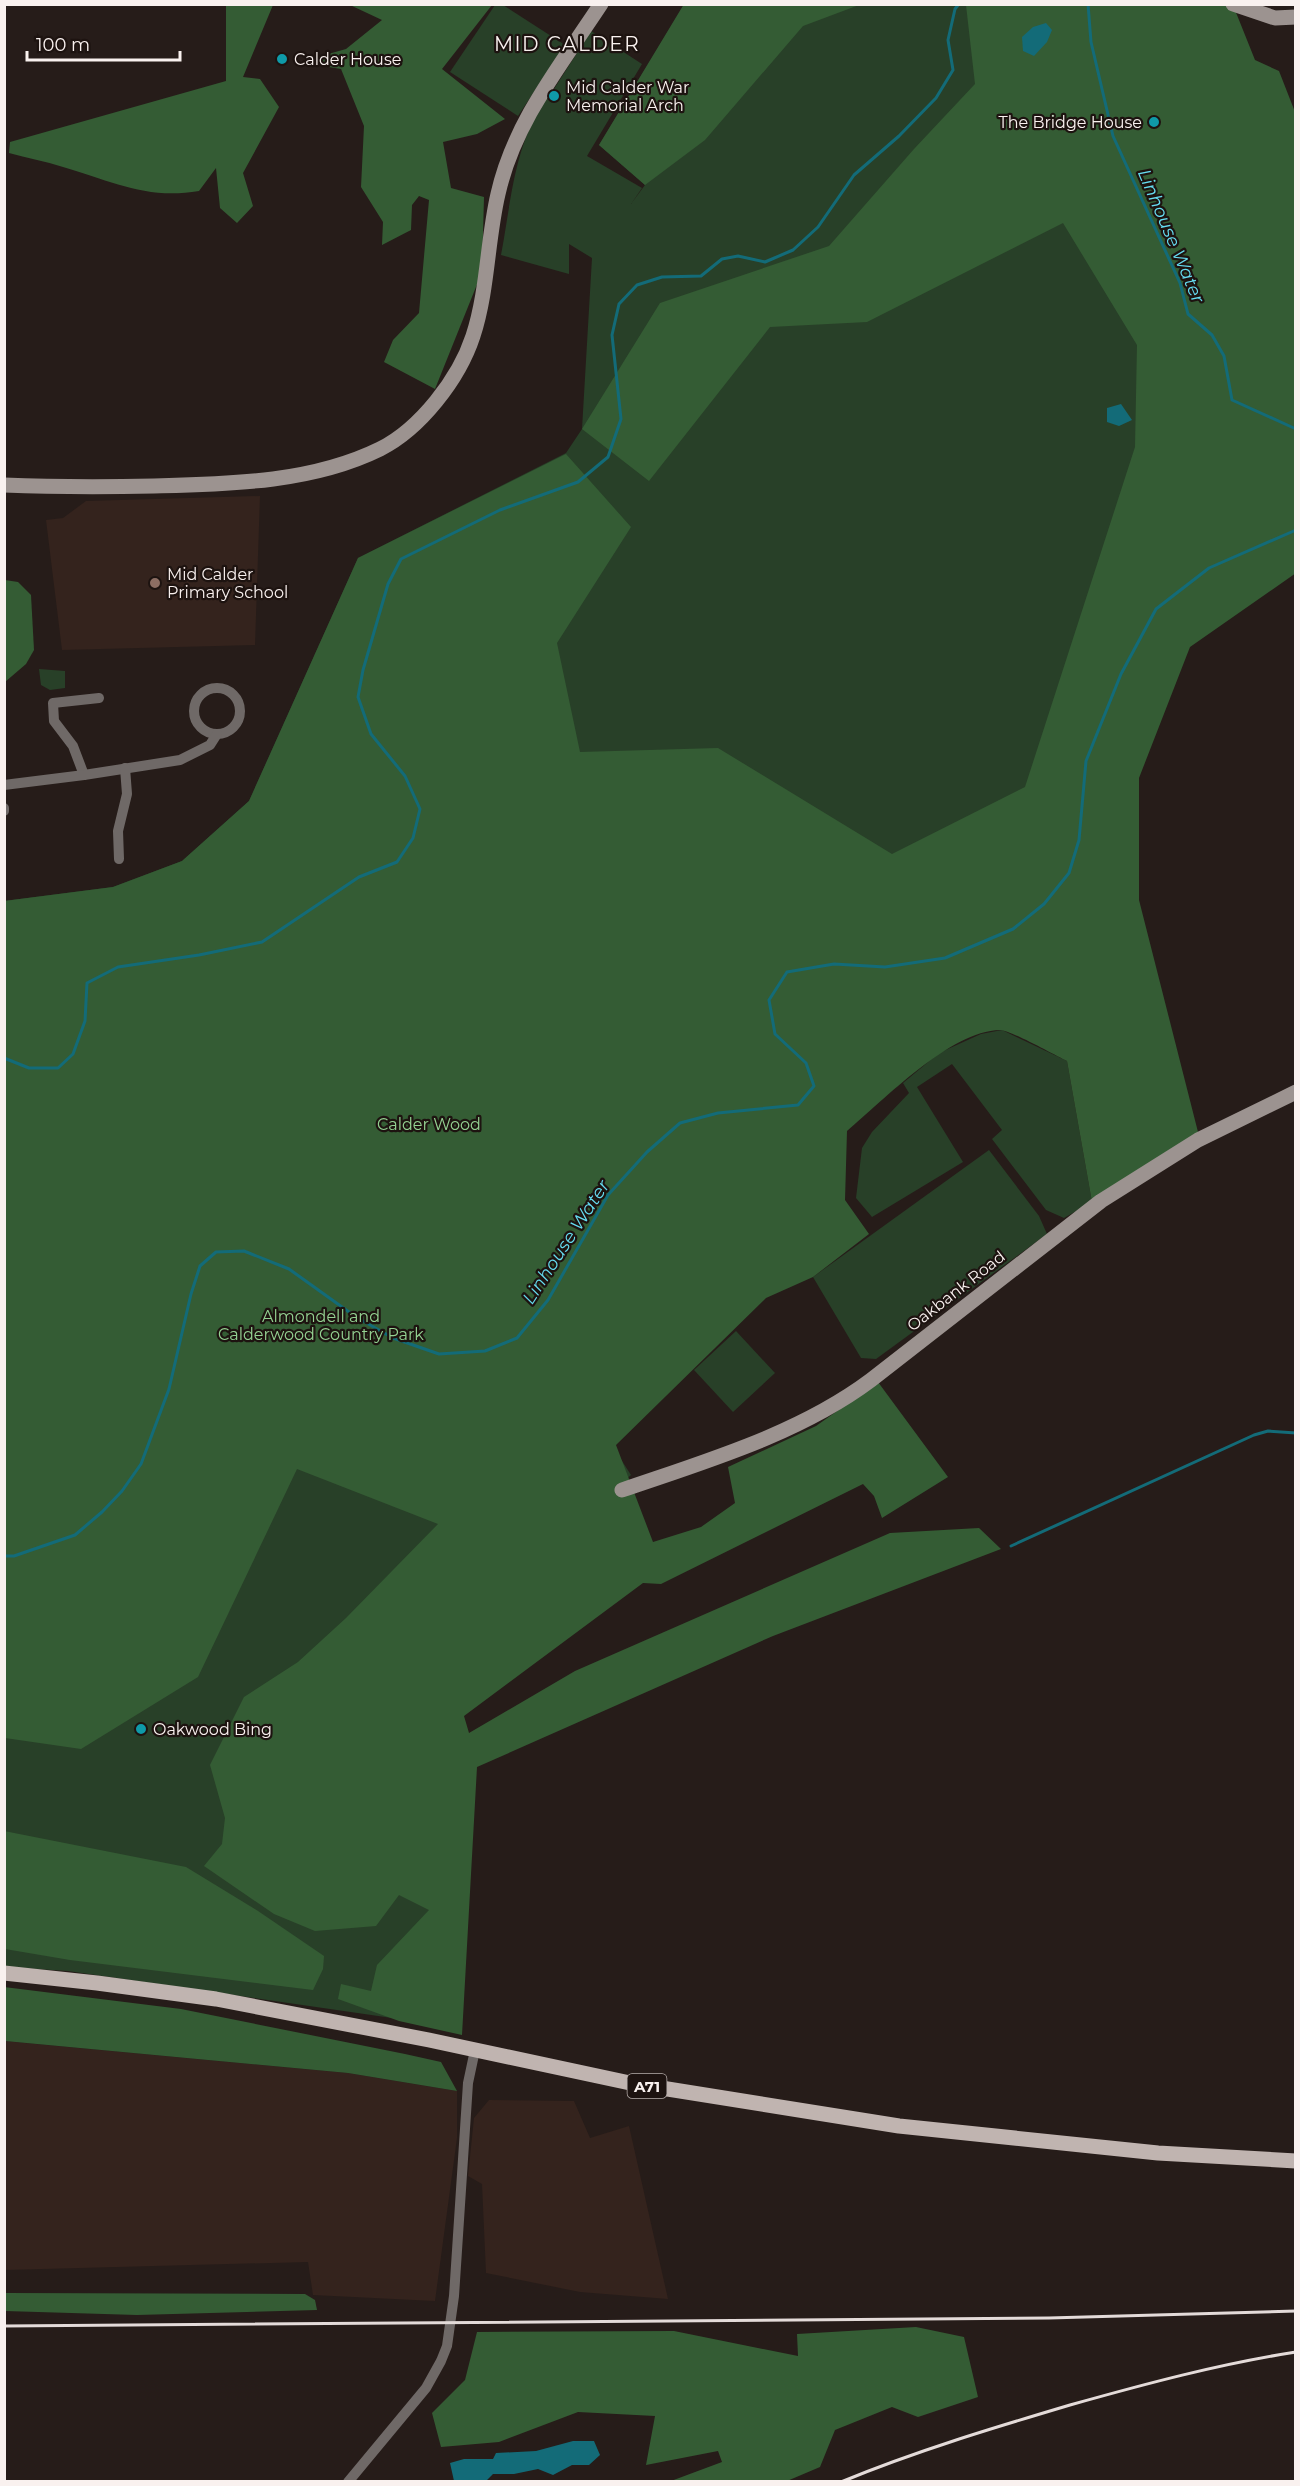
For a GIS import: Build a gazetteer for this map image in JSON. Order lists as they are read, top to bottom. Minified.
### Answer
{"streets":{"main road":["A71"],"street":["Oakbank Road"]},"districts":["MID CALDER"],"water":["Linhouse Water"],"parks":["Calder Wood","Almondell and Calderwood Country Park"],"places":["Calder House","Mid Calder War Memorial Arch","The Bridge House","Mid Calder Primary School","Oakwood Bing"],"scale_bar":"100 m"}
